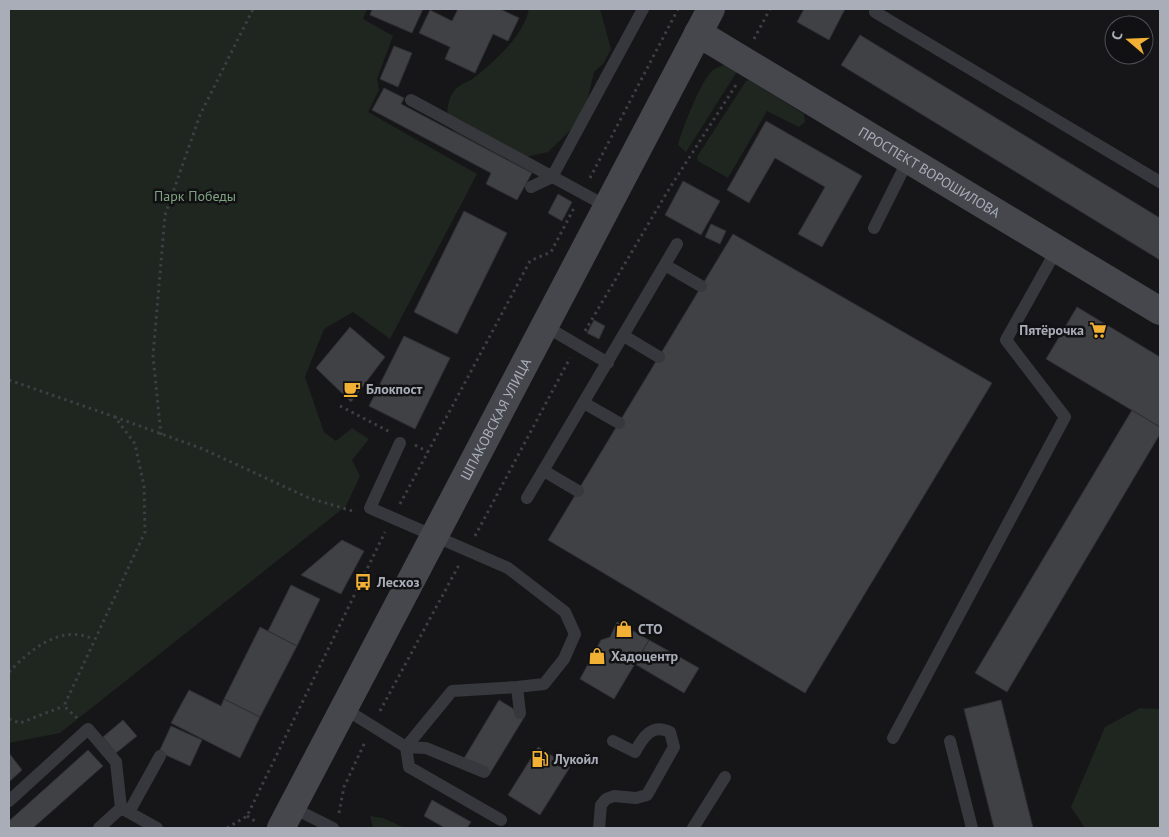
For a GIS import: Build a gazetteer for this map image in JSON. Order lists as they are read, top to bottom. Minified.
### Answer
{"streets":{"main road":["ПРОСПЕКТ ВОРОШИЛОВА","ШПАКОВСКАЯ УЛИЦА"]},"crossings":[["ПРОСПЕКТ ВОРОШИЛОВА","ШПАКОВСКАЯ УЛИЦА"]],"parks":["Парк Победы"],"places":{"supermarket":["Пятёрочка"],"cafe":["Блокпост"],"bus stop":["Лесхоз"],"shop":["СТО","Хадоцентр"],"fuel station":["Лукойл"]},"north":"left"}
